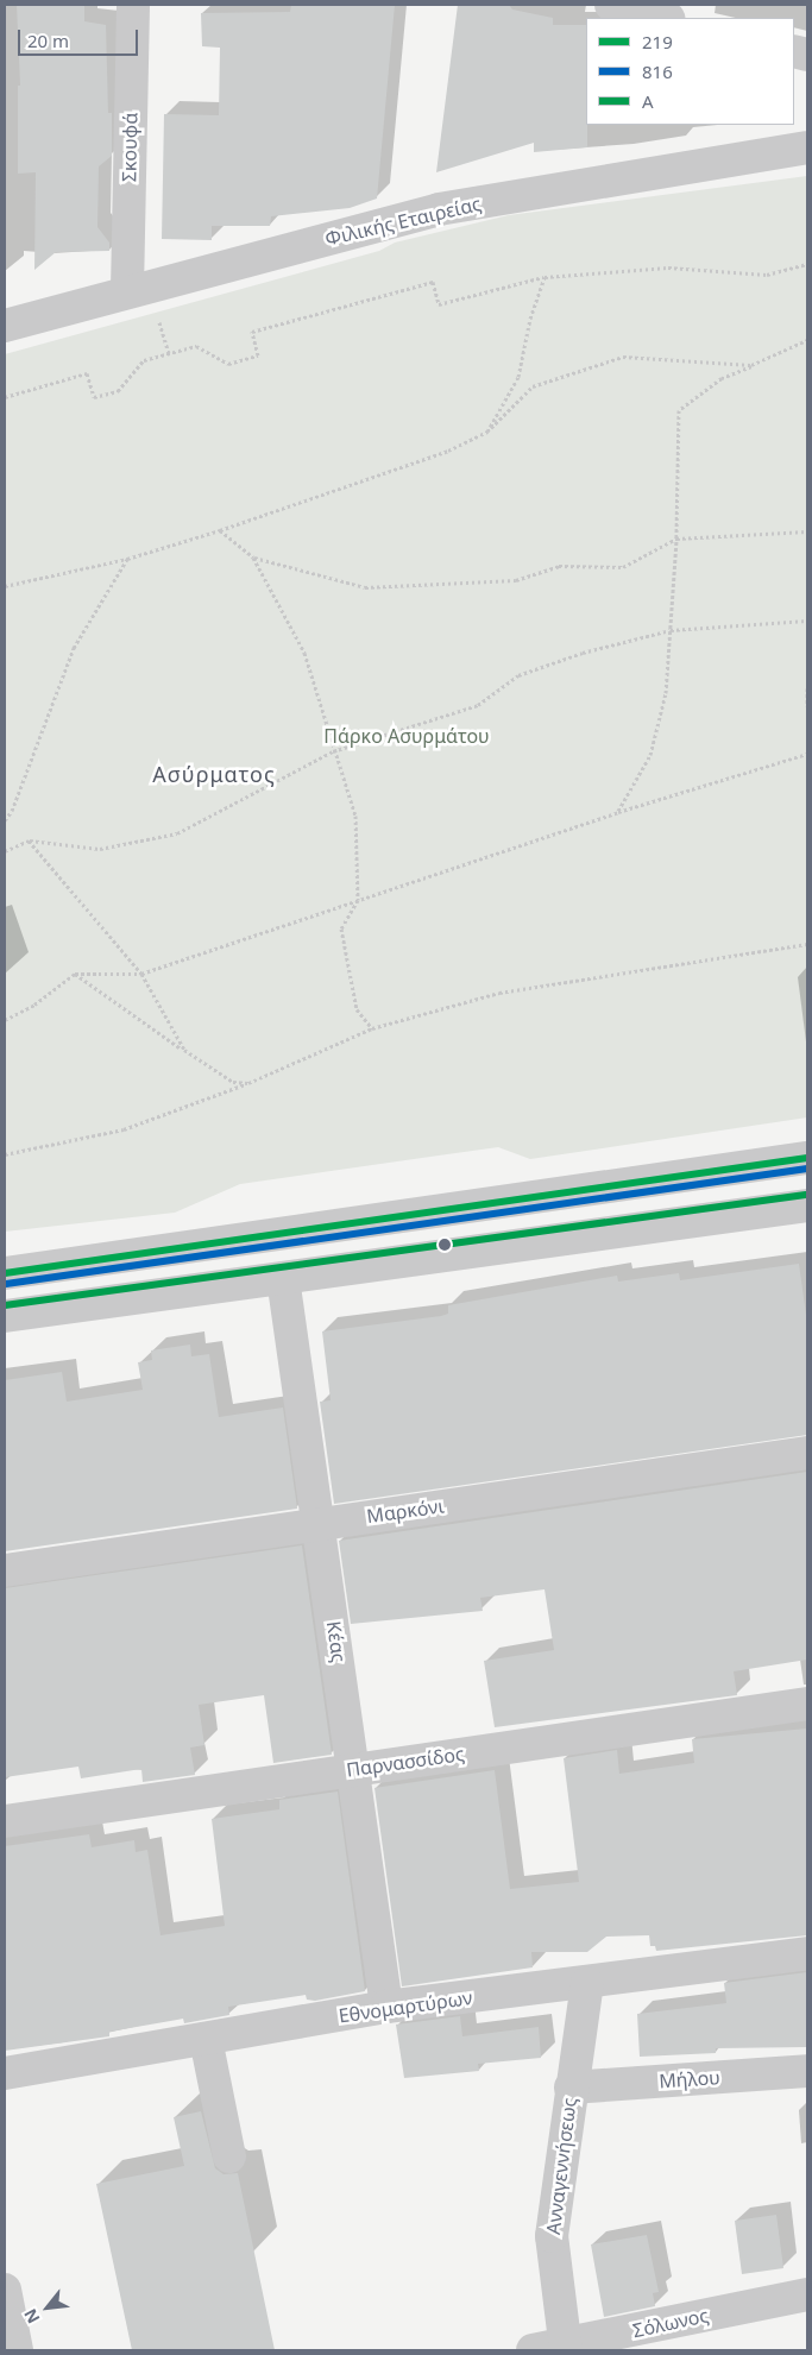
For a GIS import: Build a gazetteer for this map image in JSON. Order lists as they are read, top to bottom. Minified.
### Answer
{"streets":{"street":["Σκουφά","Φιλικής Εταιρείας","Μαρκόνι","Κέας","Παρνασσίδος","Εθνομαρτύρων","Μήλου","Ανναγεννήσεως","Σόλωνος"]},"crossings":[["Σκουφά","Φιλικής Εταιρείας"],["Μαρκόνι","Κέας"],["Κέας","Παρνασσίδος"],["Κέας","Εθνομαρτύρων"],["Εθνομαρτύρων","Ανναγεννήσεως"],["Μήλου","Ανναγεννήσεως"],["Ανναγεννήσεως","Σόλωνος"]],"districts":["Ασύρματος"],"parks":["Πάρκο Ασυρμάτου"],"lines":["transit line 219","transit line 816","transit line Α"],"legend":["219","816","Α"],"scale_bar":"20 m","north":"bottom left"}
